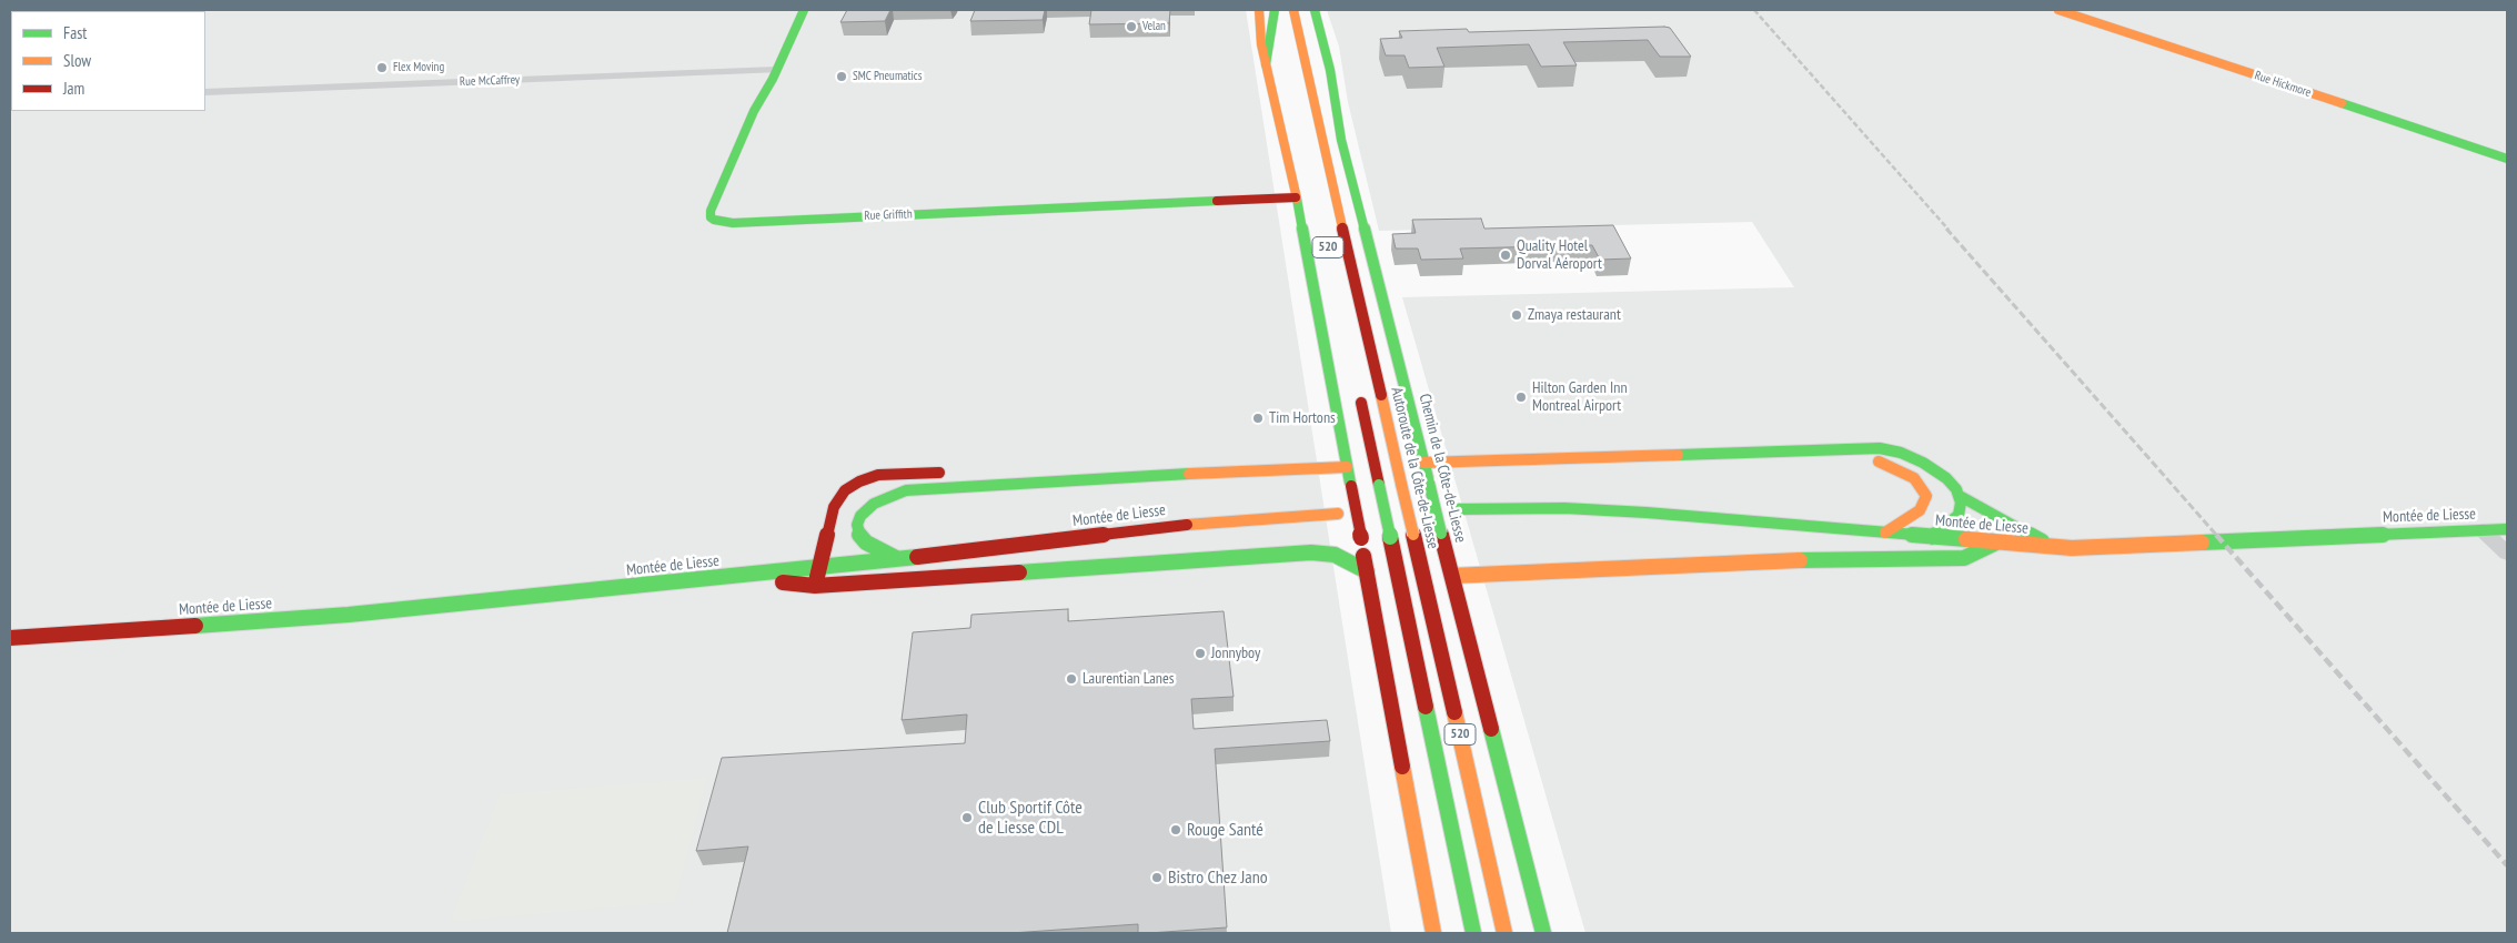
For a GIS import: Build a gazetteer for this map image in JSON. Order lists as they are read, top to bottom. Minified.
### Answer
{"streets":{"main road":["Rue Hickmore","Rue Griffith","520","Autoroute de la Côte-de-Liesse","Chemin de la Côte-de-Liesse","Montée de Liesse"],"street":["Rue McCaffrey"]},"crossings":[["Rue McCaffrey","Rue Griffith"]],"places":["Velan","Flex Moving","SMC Pneumatics","Quality Hotel Dorval Aéroport","Zmaya restaurant","Hilton Garden Inn Montreal Airport","Tim Hortons","Jonnyboy","Laurentian Lanes","Club Sportif Côte de Liesse CDL","Rouge Santé","Bistro Chez Jano"],"legend":["Fast","Slow","Jam"]}
